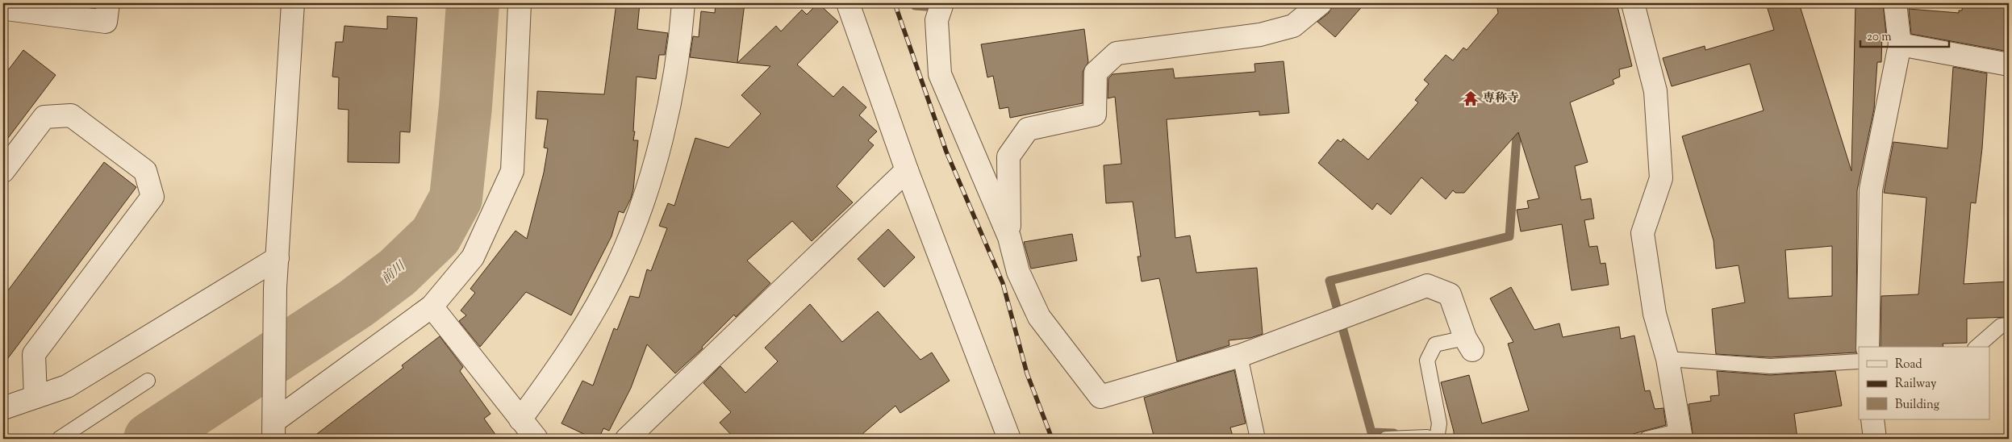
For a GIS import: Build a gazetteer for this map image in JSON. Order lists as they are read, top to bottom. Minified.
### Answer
{"water":["前川"],"places":{"temple":["専称寺"]},"legend":["Road","Railway","Building"],"scale_bar":"20 m"}
